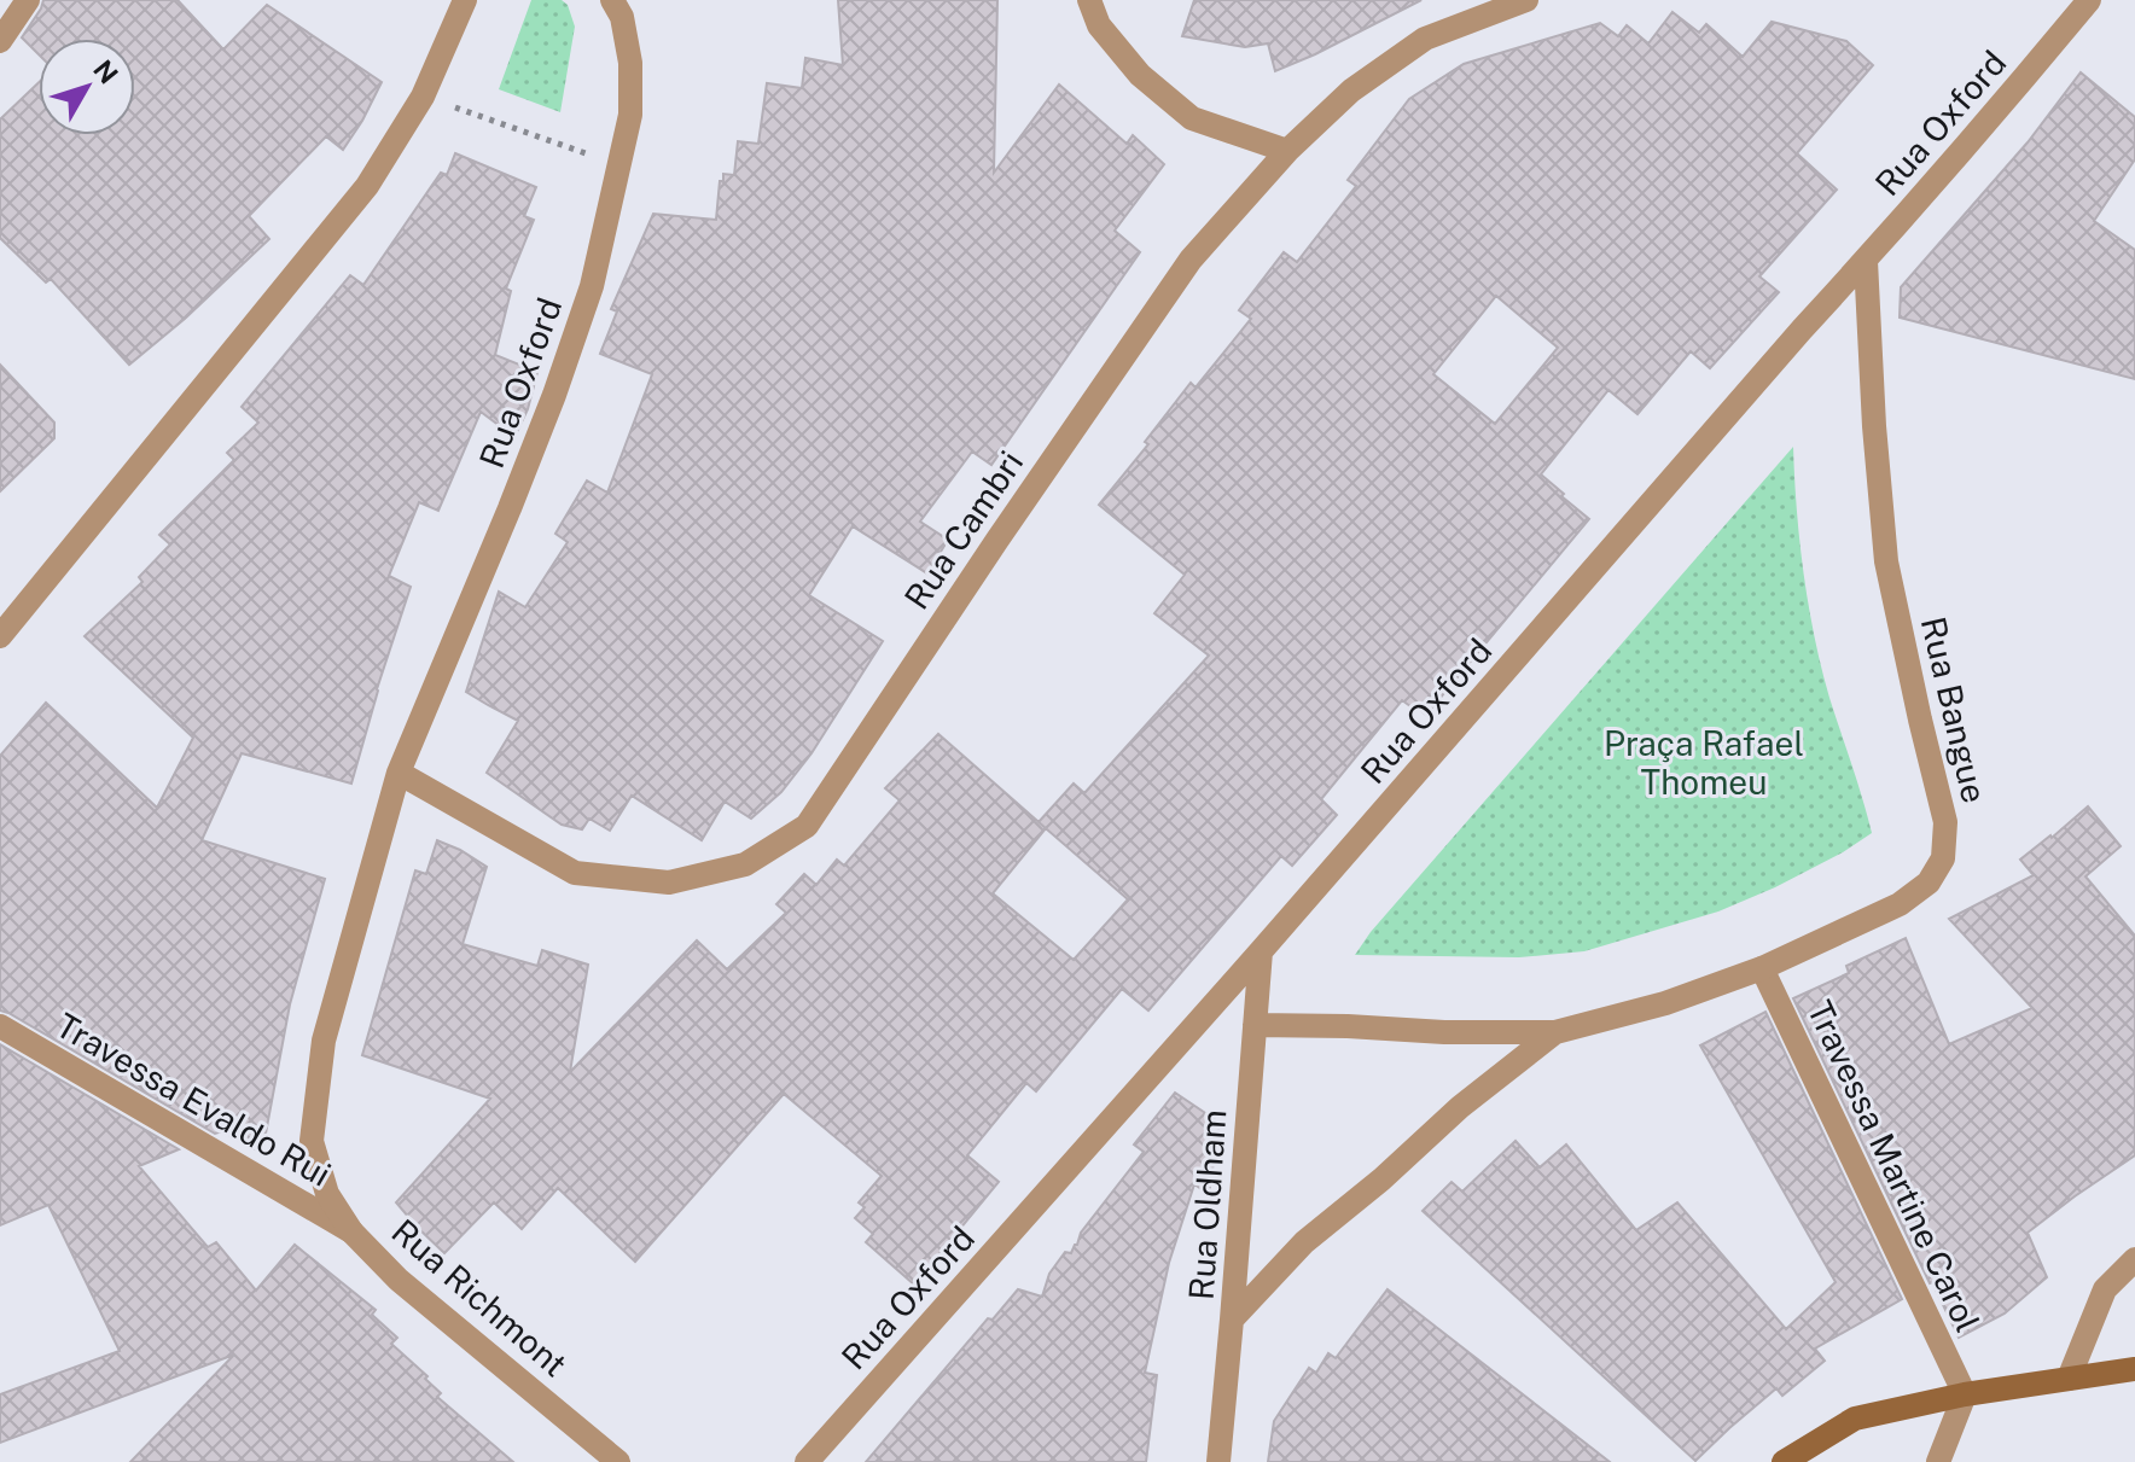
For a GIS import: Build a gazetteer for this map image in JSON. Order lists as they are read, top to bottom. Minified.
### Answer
{"streets":{"street":["Rua Oxford","Rua Cambri","Rua Bangue","Travessa Evaldo Rui","Travessa Martine Carol","Rua Oldham","Rua Richmont"]},"crossings":[["Rua Oxford","Rua Cambri"],["Rua Oxford","Rua Bangue"],["Rua Oxford","Rua Oldham"],["Rua Oxford","Rua Richmont"],["Rua Cambri","Rua Richmont"],["Rua Bangue","Travessa Martine Carol"],["Rua Bangue","Rua Oldham"],["Travessa Evaldo Rui","Rua Richmont"]],"parks":["Praça Rafael Thomeu"],"north":"top right"}
